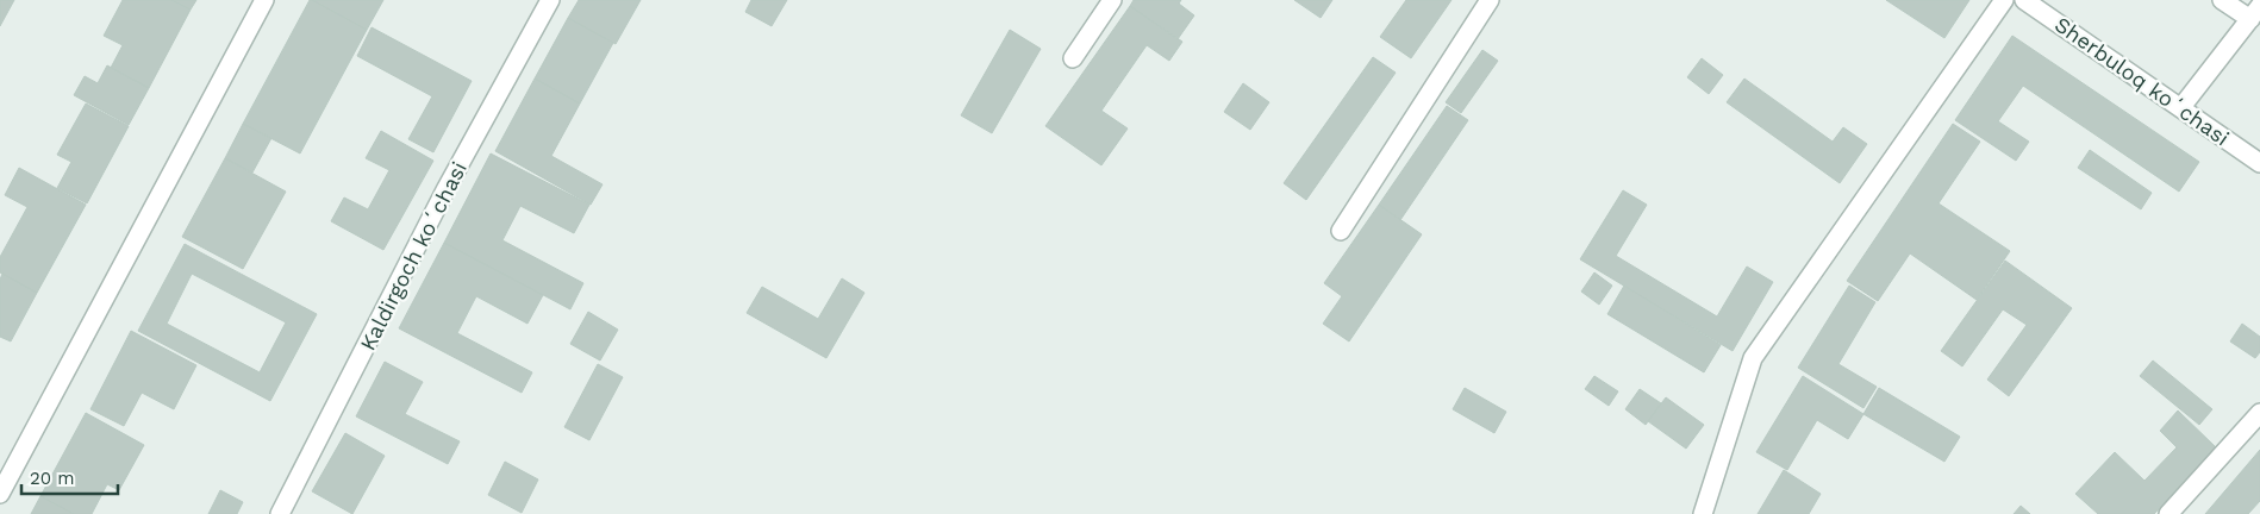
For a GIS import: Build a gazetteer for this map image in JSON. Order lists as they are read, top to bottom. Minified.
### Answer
{"streets":{"street":["Sherbuloq koʻchasi","Kaldirgoch koʻchasi"]},"scale_bar":"20 m"}
